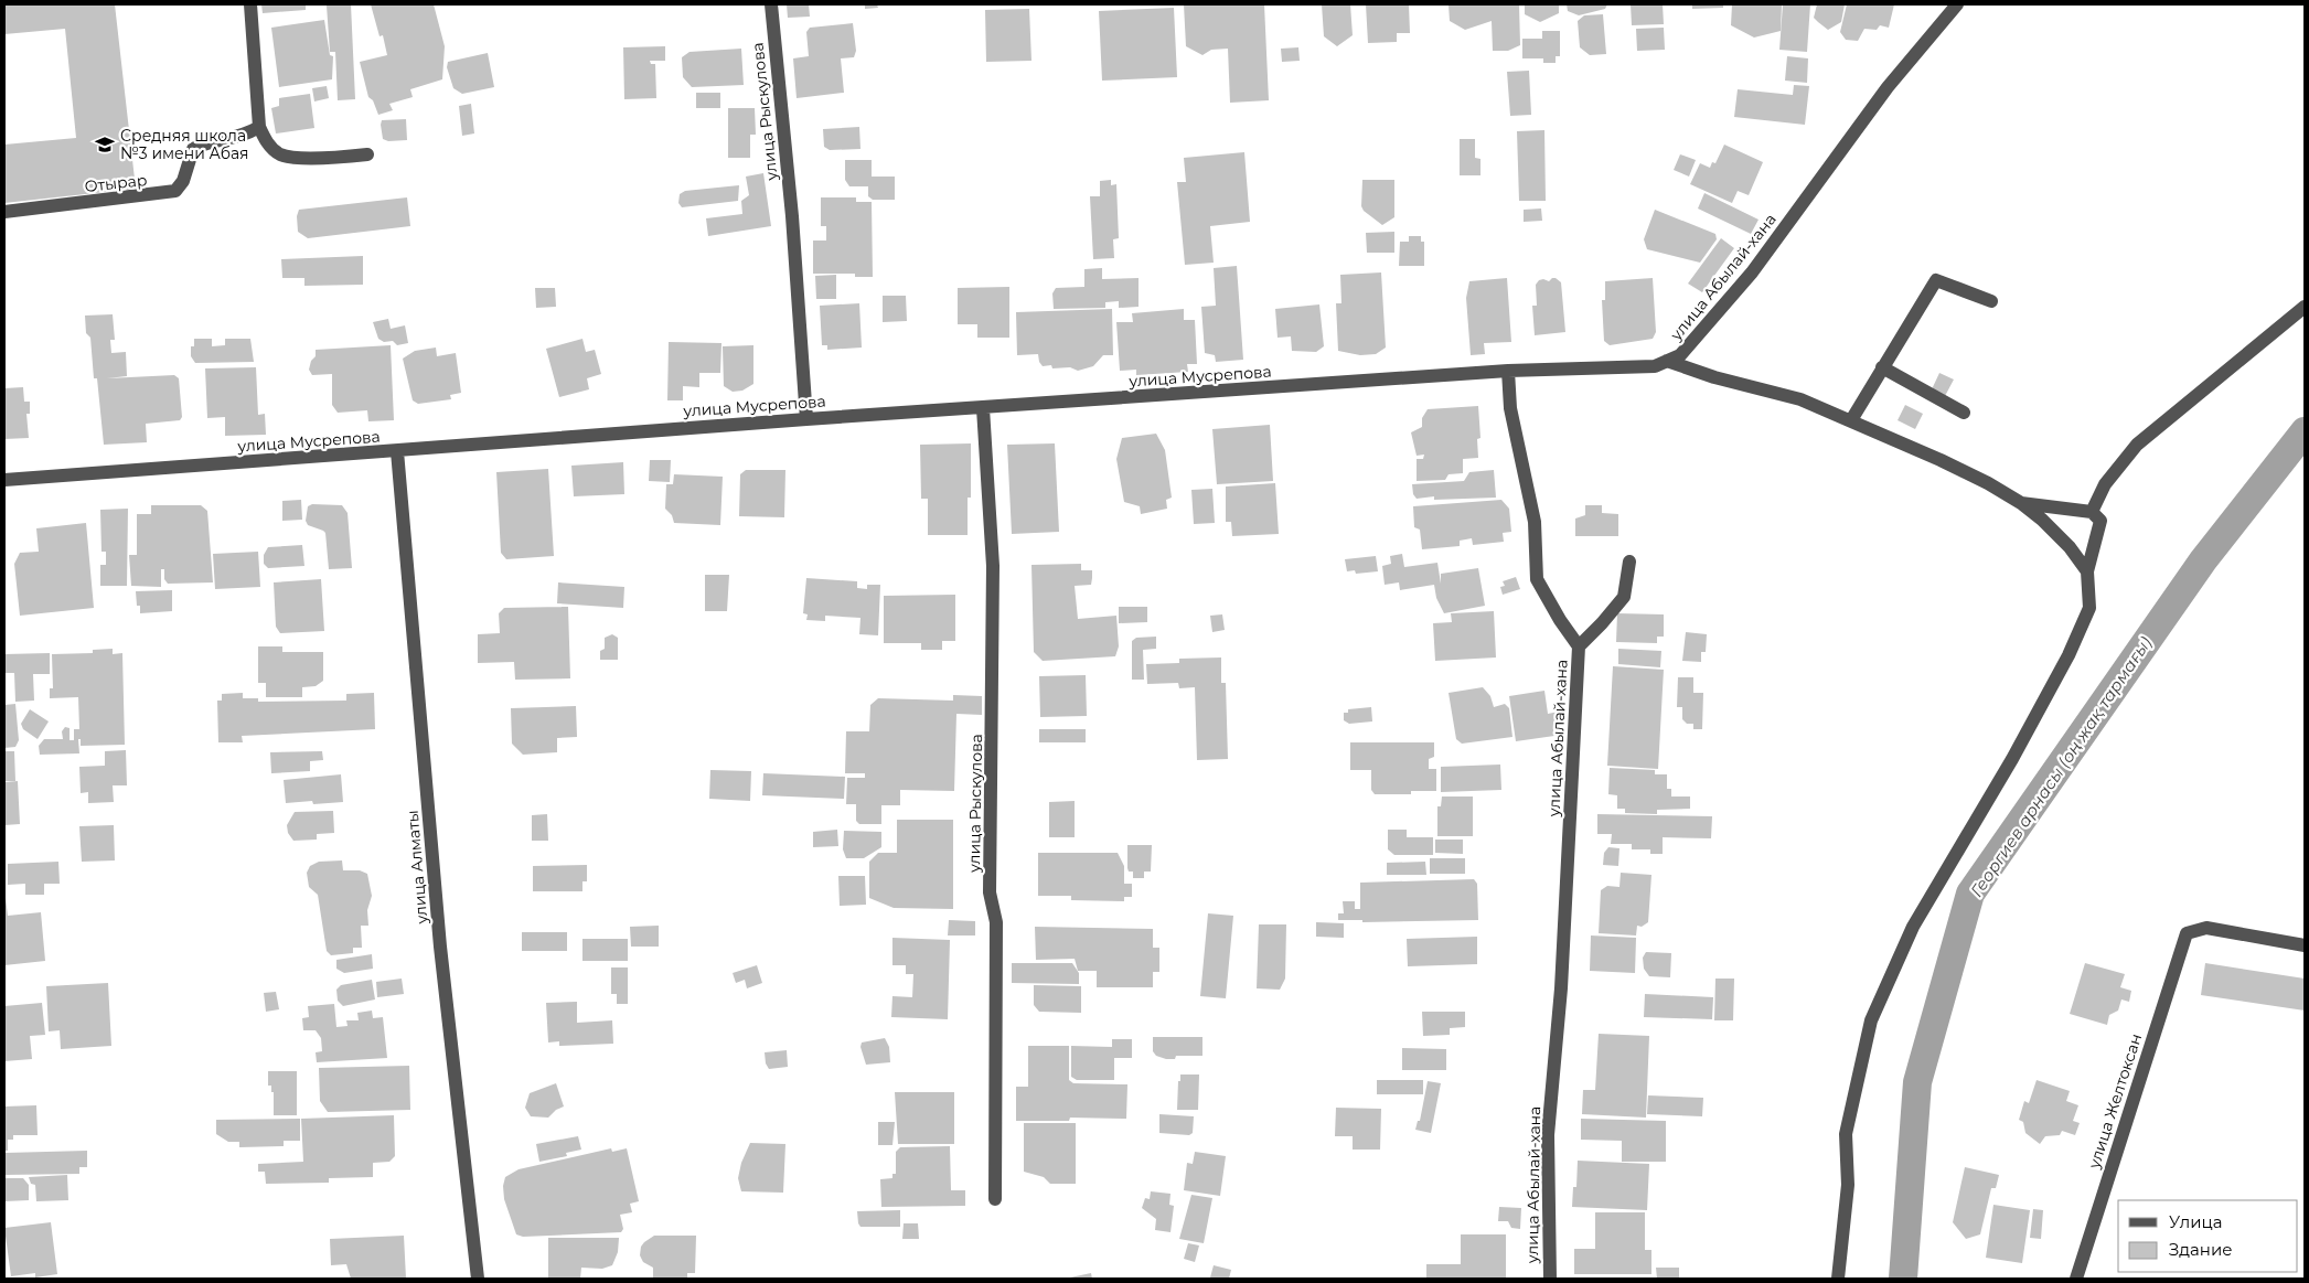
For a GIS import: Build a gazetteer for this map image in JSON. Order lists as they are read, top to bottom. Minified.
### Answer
{"streets":{"street":["улица Рыскулова","Отырар","улица Абылай-хана","улица Мусрепова","улица Алматы","улица Желтоксан"]},"crossings":[["улица Рыскулова","улица Мусрепова"],["улица Абылай-хана","улица Мусрепова"],["улица Мусрепова","улица Алматы"]],"water":["Георгиев арнасы (оң жақ тармағы)"],"places":{"school or university":["Средняя школа №3 имени Абая"]},"legend":["Улица","Здание"]}
